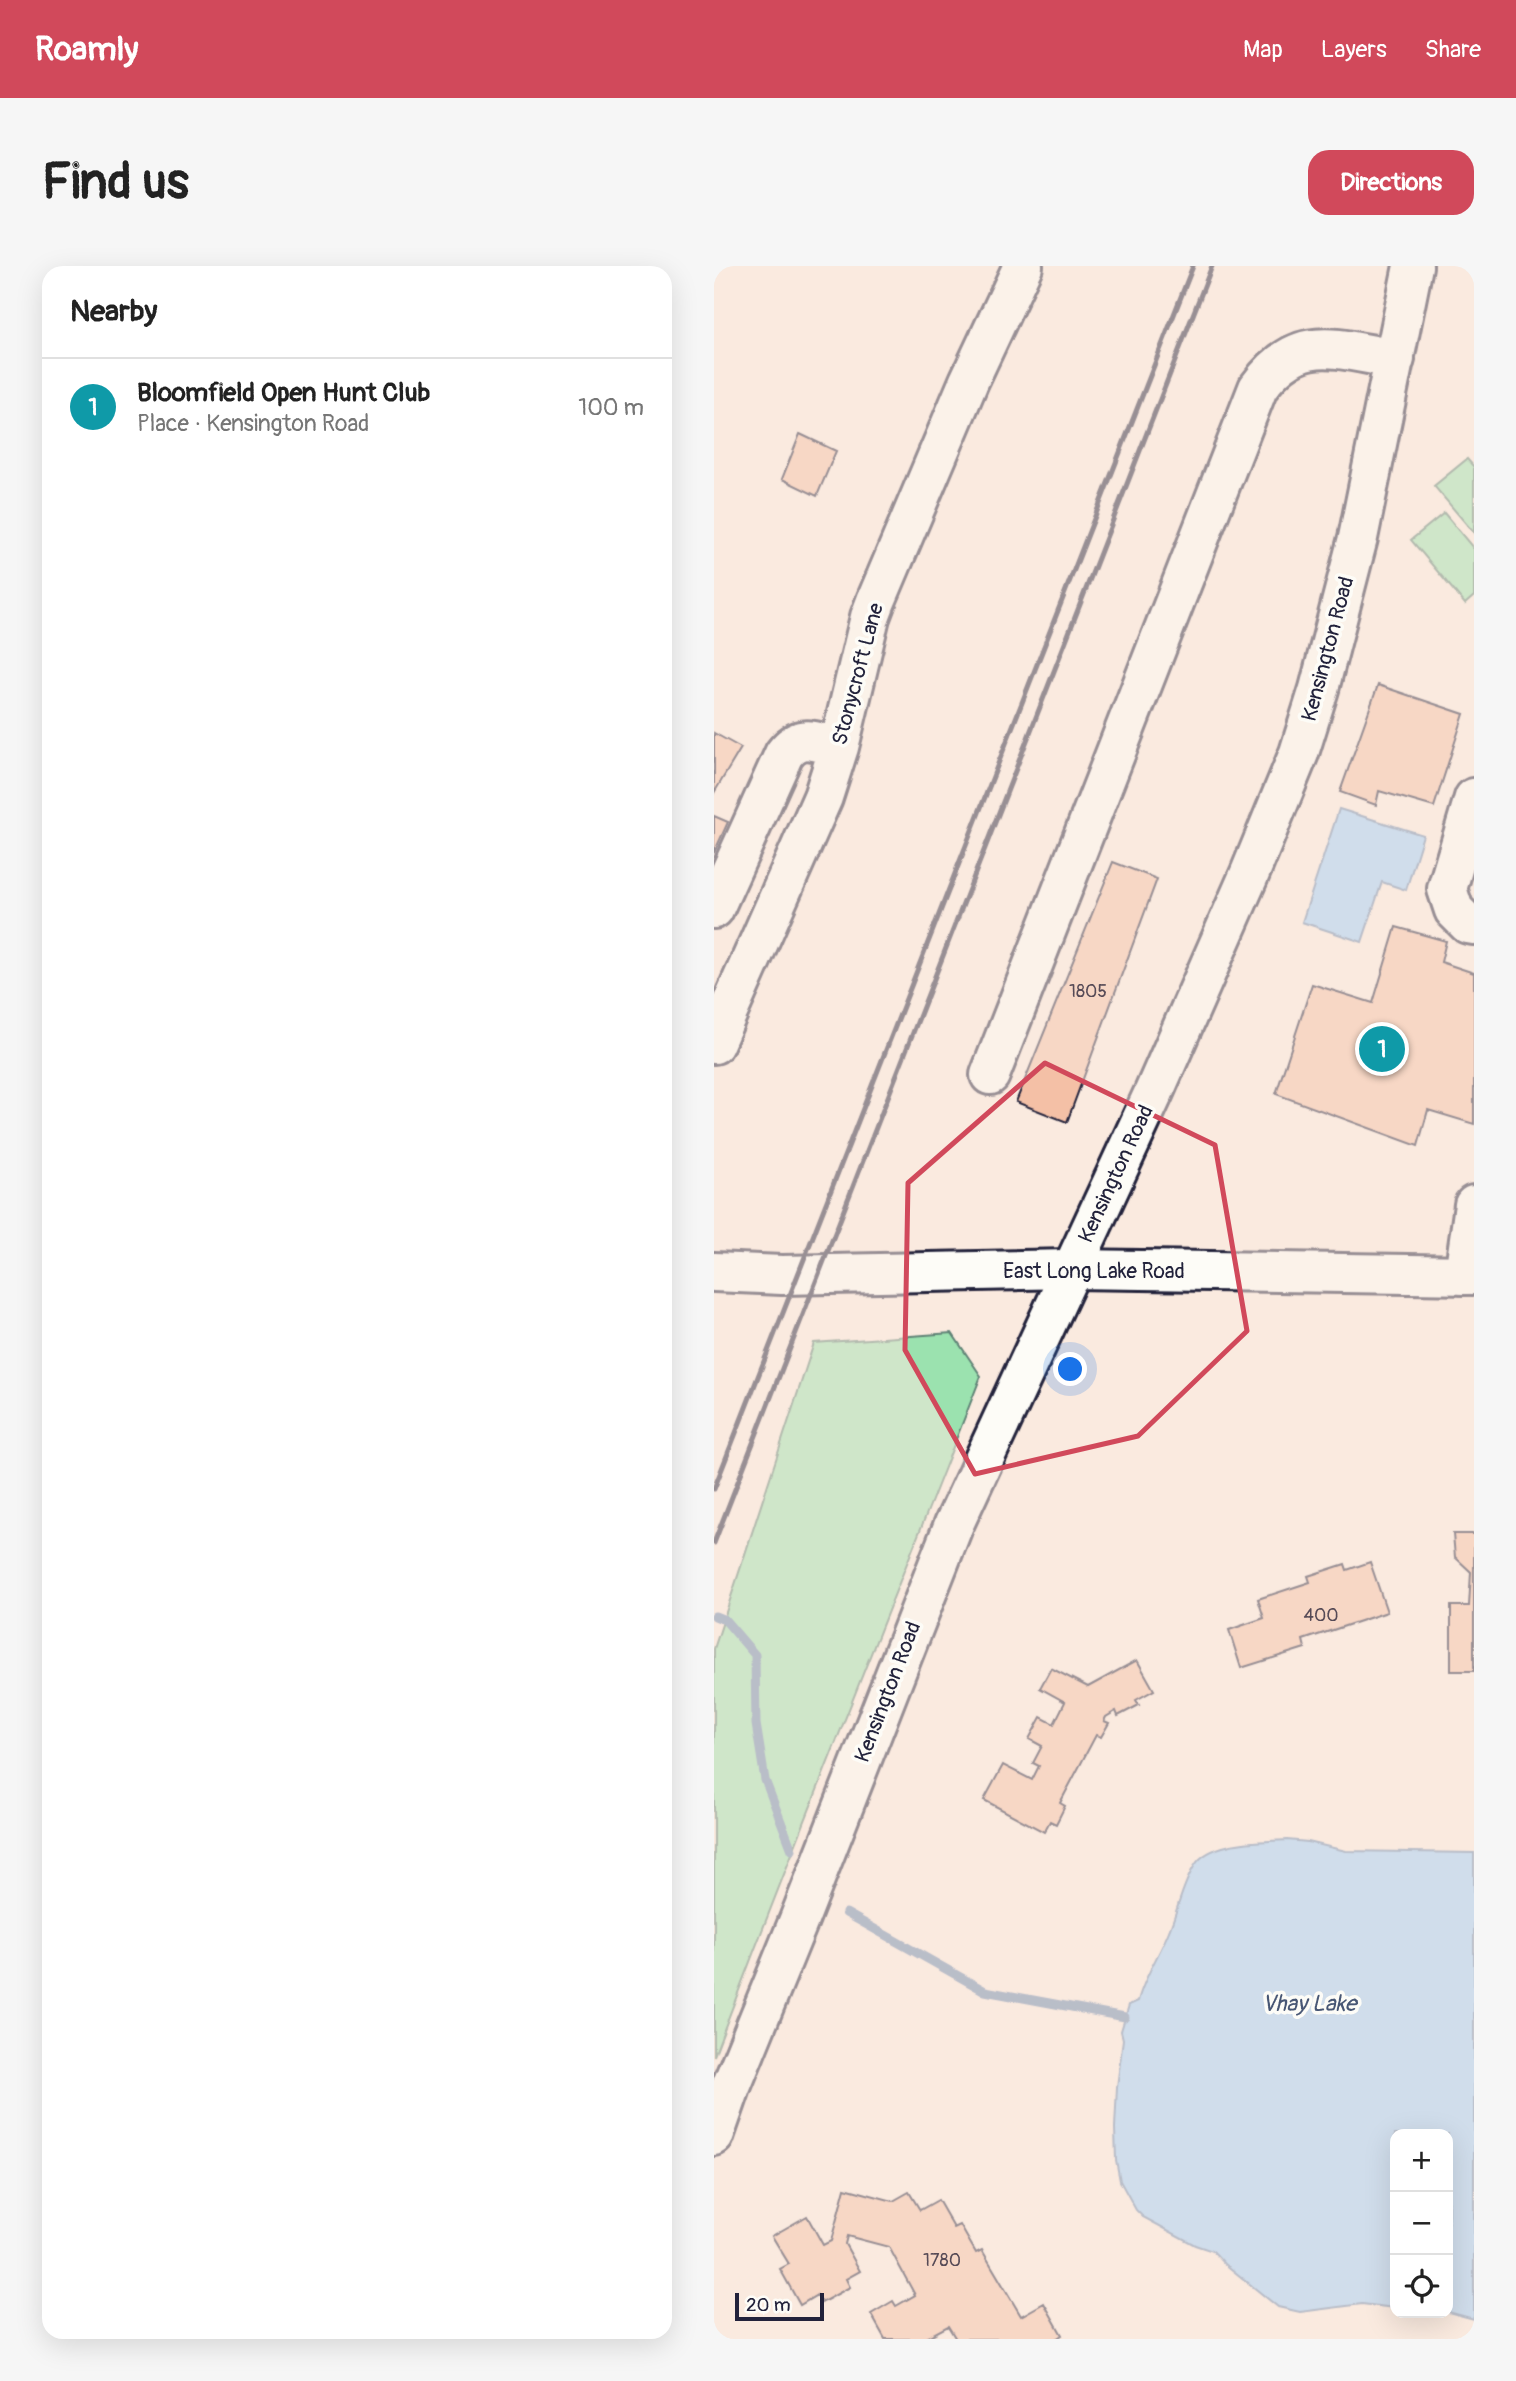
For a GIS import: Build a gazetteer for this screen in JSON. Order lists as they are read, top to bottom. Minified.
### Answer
{"streets":{"street":["Kensington Road","Stonycroft Lane","East Long Lake Road"]},"crossings":[["Kensington Road","East Long Lake Road"]],"water":["Vhay Lake"],"house_numbers":["1805","400","1780"],"scale_bar":"20 m","page":{"header":"Roamly","nav":["Map","Layers","Share"],"buttons":"Directions","title":"Find us","heading":"Nearby","list":[{"mark":"1","name":"Bloomfield Open Hunt Club","note":"Place · Kensington Road","value":"100 m"}],"pins":"1","map_buttons":["+","−"],"scale":"20 m"}}
